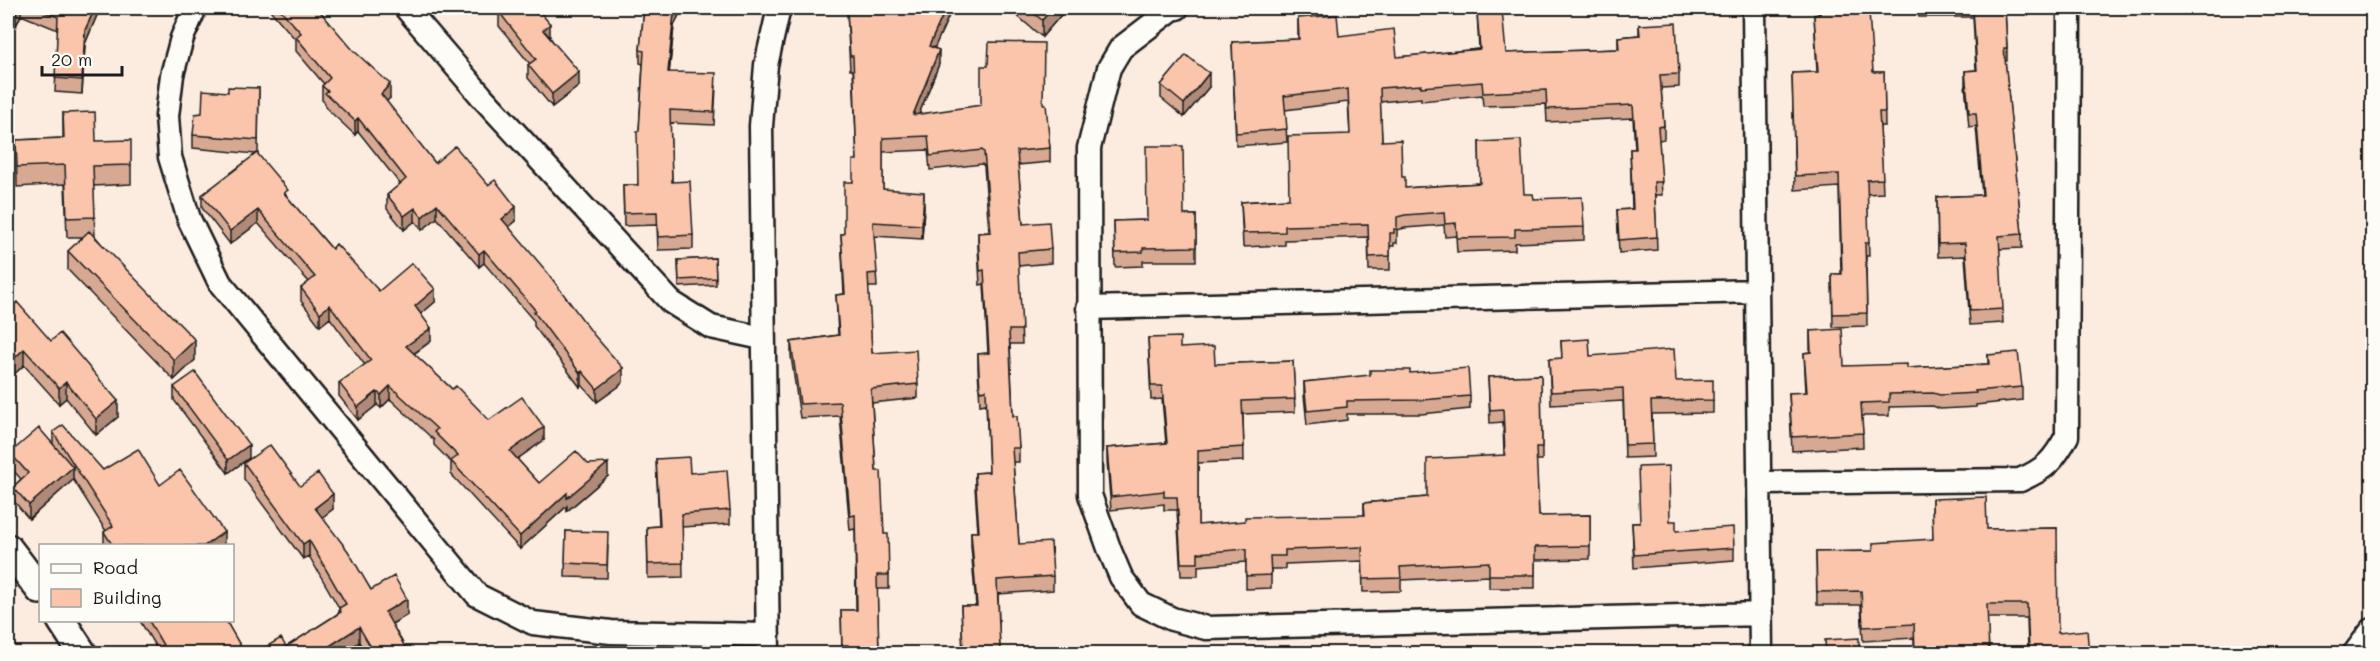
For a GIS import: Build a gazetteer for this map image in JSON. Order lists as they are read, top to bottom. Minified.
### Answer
{"legend":["Road","Building"],"scale_bar":"20 m"}
